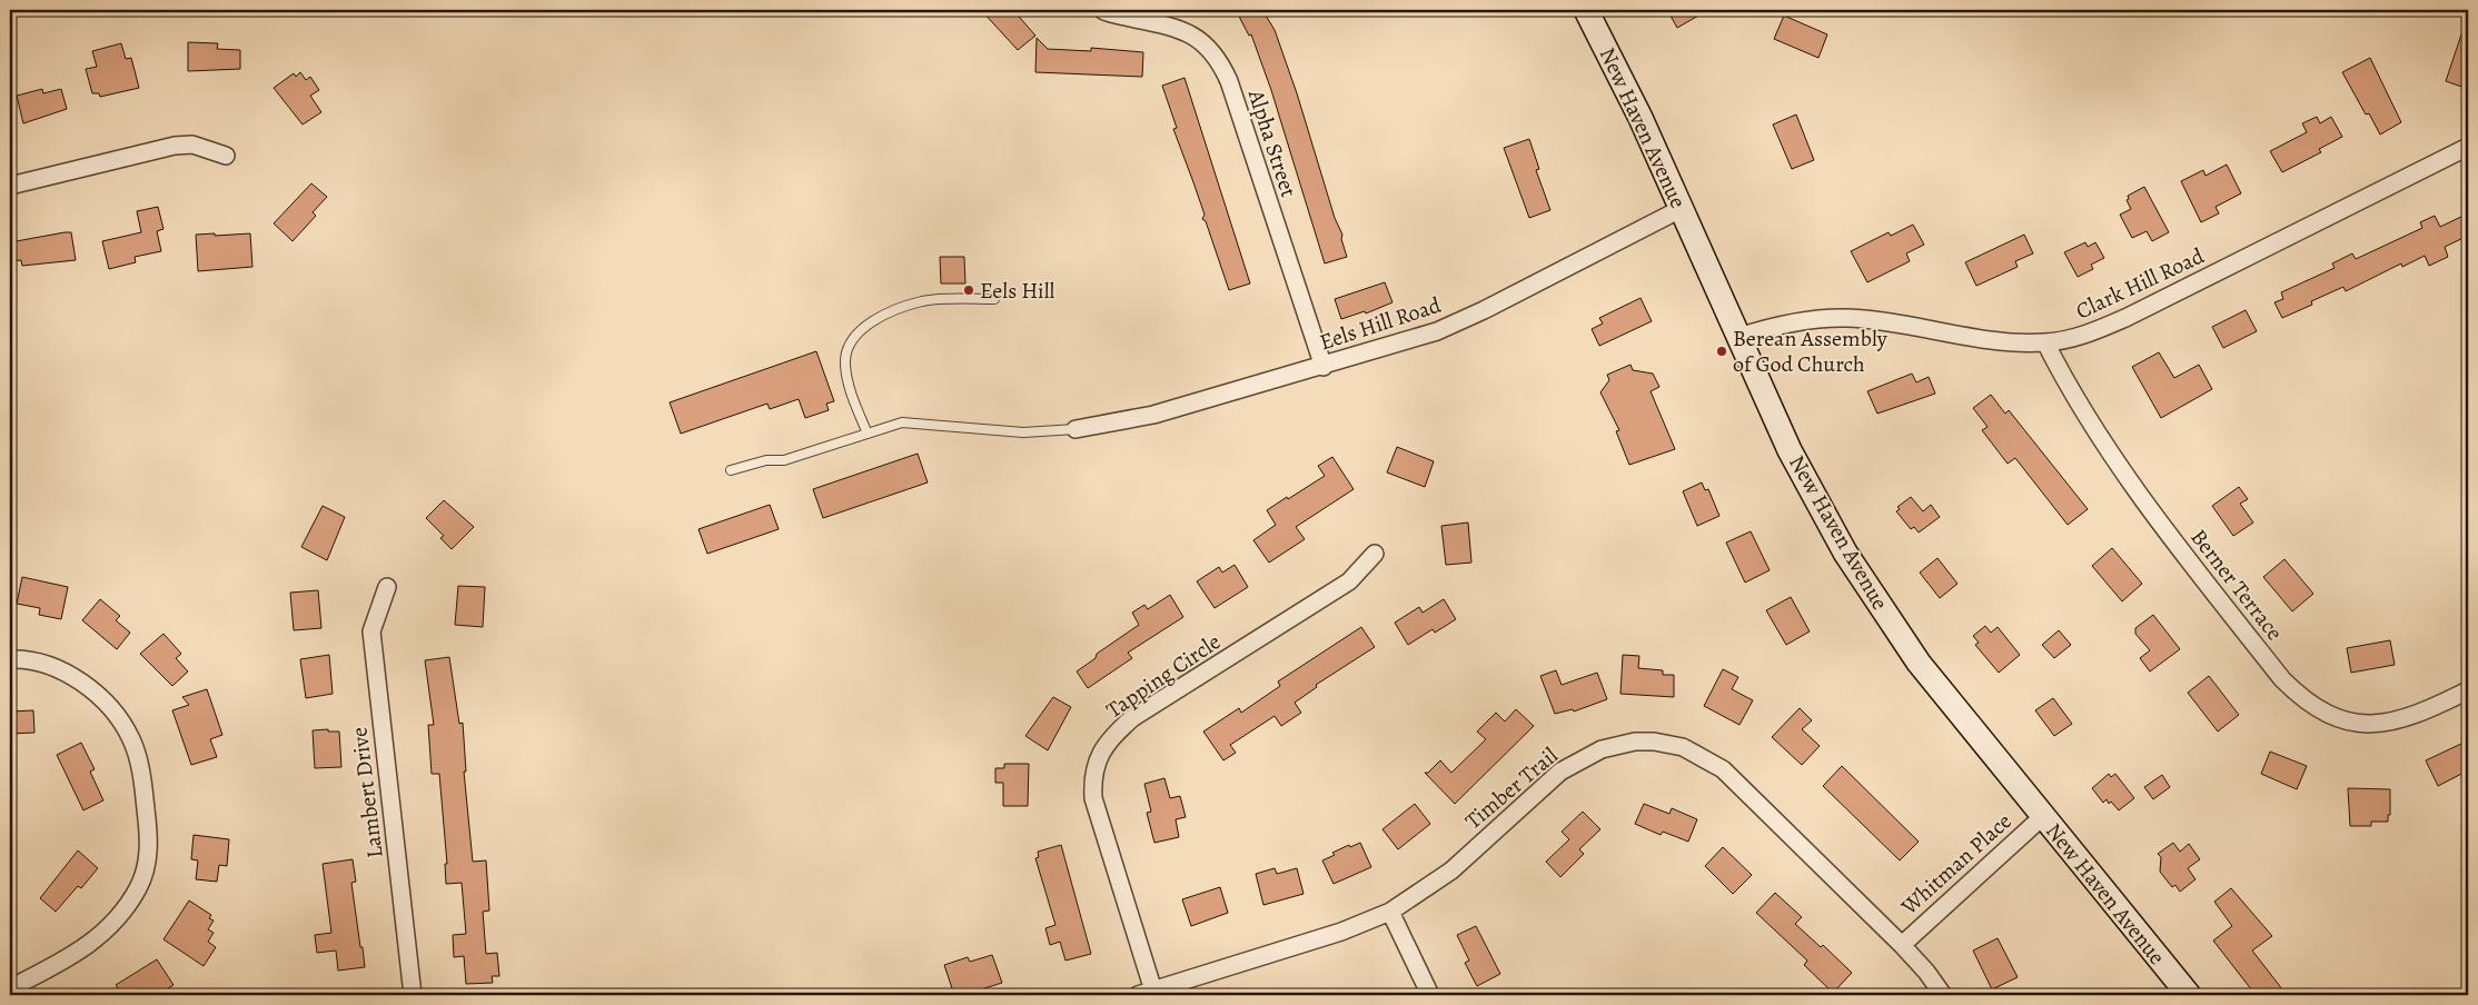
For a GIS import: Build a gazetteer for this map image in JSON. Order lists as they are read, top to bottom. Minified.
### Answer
{"streets":{"main road":["New Haven Avenue"],"street":["Alpha Street","Clark Hill Road","Eels Hill Road","Berner Terrace","Tapping Circle","Timber Trail","Lambert Drive","Whitman Place"]},"crossings":[["New Haven Avenue","Clark Hill Road"],["New Haven Avenue","Eels Hill Road"],["New Haven Avenue","Whitman Place"],["Alpha Street","Eels Hill Road"],["Clark Hill Road","Berner Terrace"],["Tapping Circle","Timber Trail"],["Timber Trail","Whitman Place"]],"places":["Eels Hill","Berean Assembly of God Church"]}
